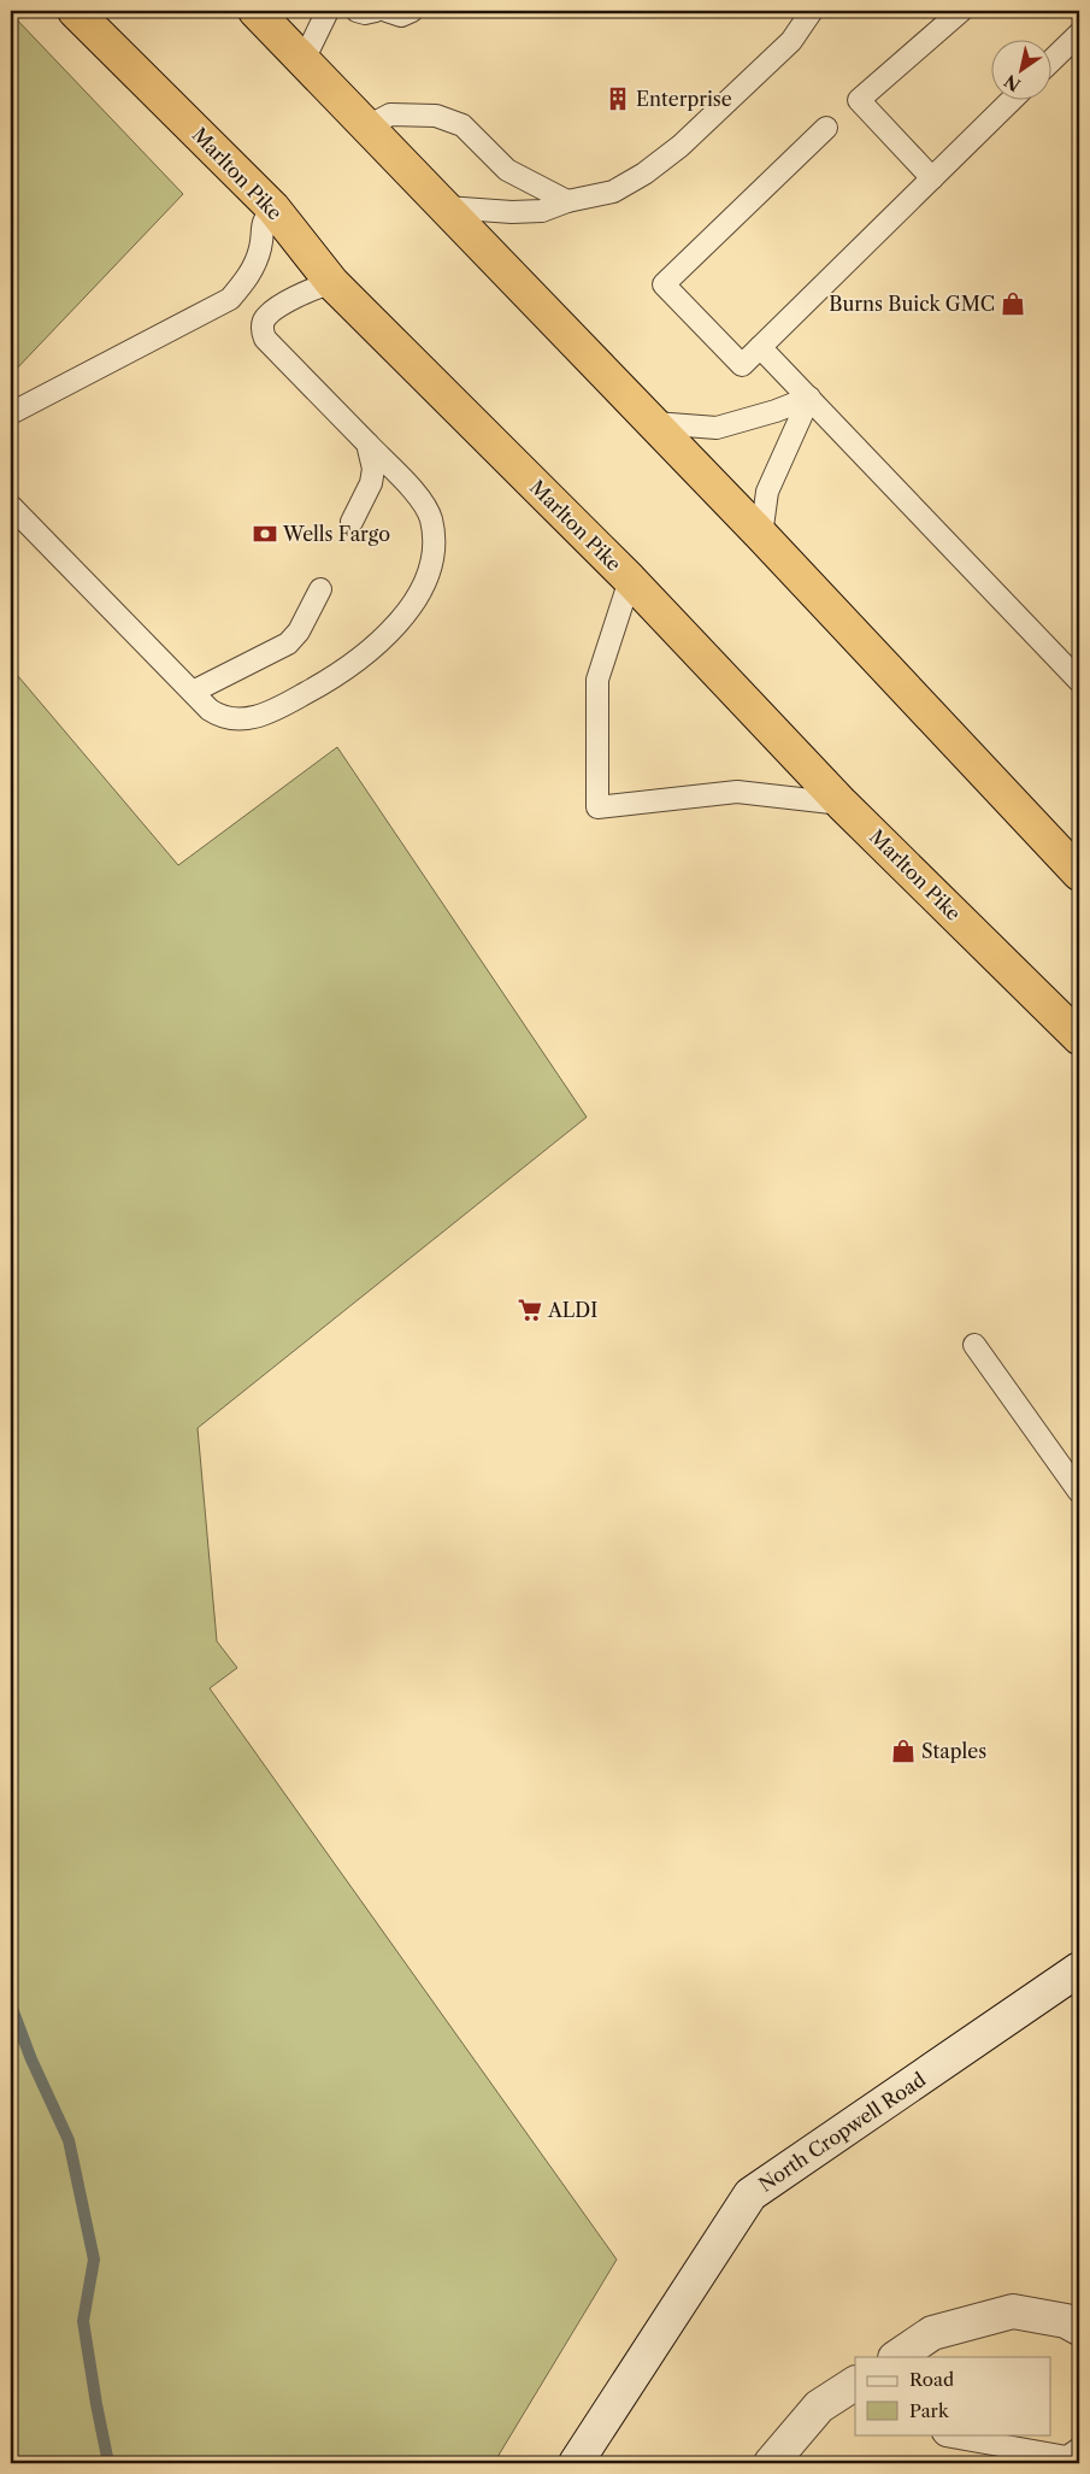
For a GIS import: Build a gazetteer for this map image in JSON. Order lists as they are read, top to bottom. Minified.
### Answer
{"streets":{"highway":["Marlton Pike"],"street":["North Cropwell Road"]},"places":{"building":["Enterprise"],"shop":["Burns Buick GMC","Staples"],"bank":["Wells Fargo"],"supermarket":["ALDI"]},"legend":["Road","Park"],"north":"bottom left"}
